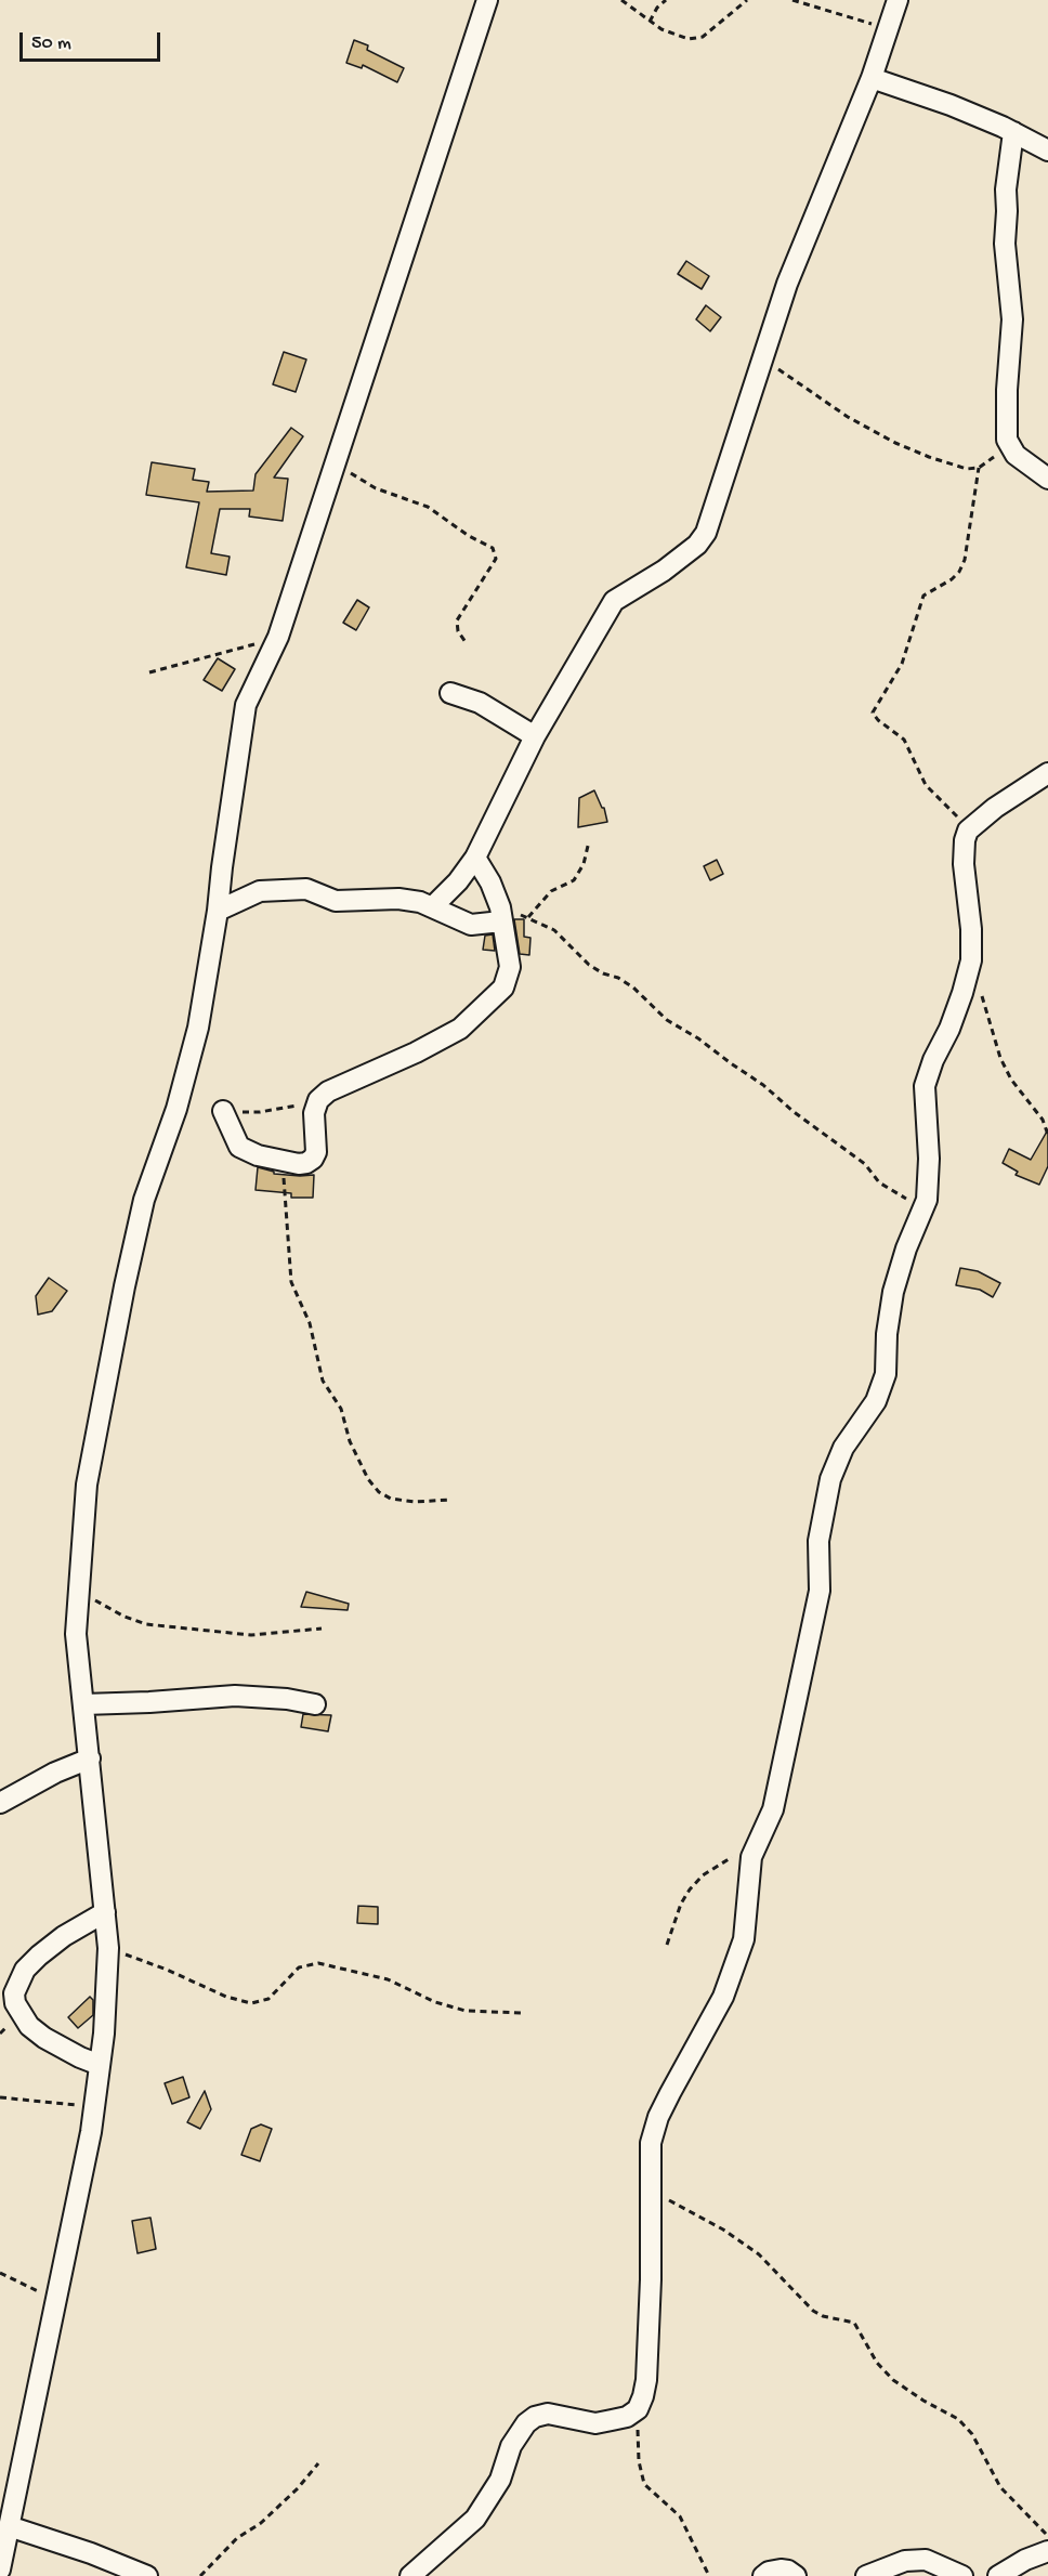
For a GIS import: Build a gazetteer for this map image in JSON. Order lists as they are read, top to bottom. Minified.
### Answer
{"scale_bar":"50 m"}
